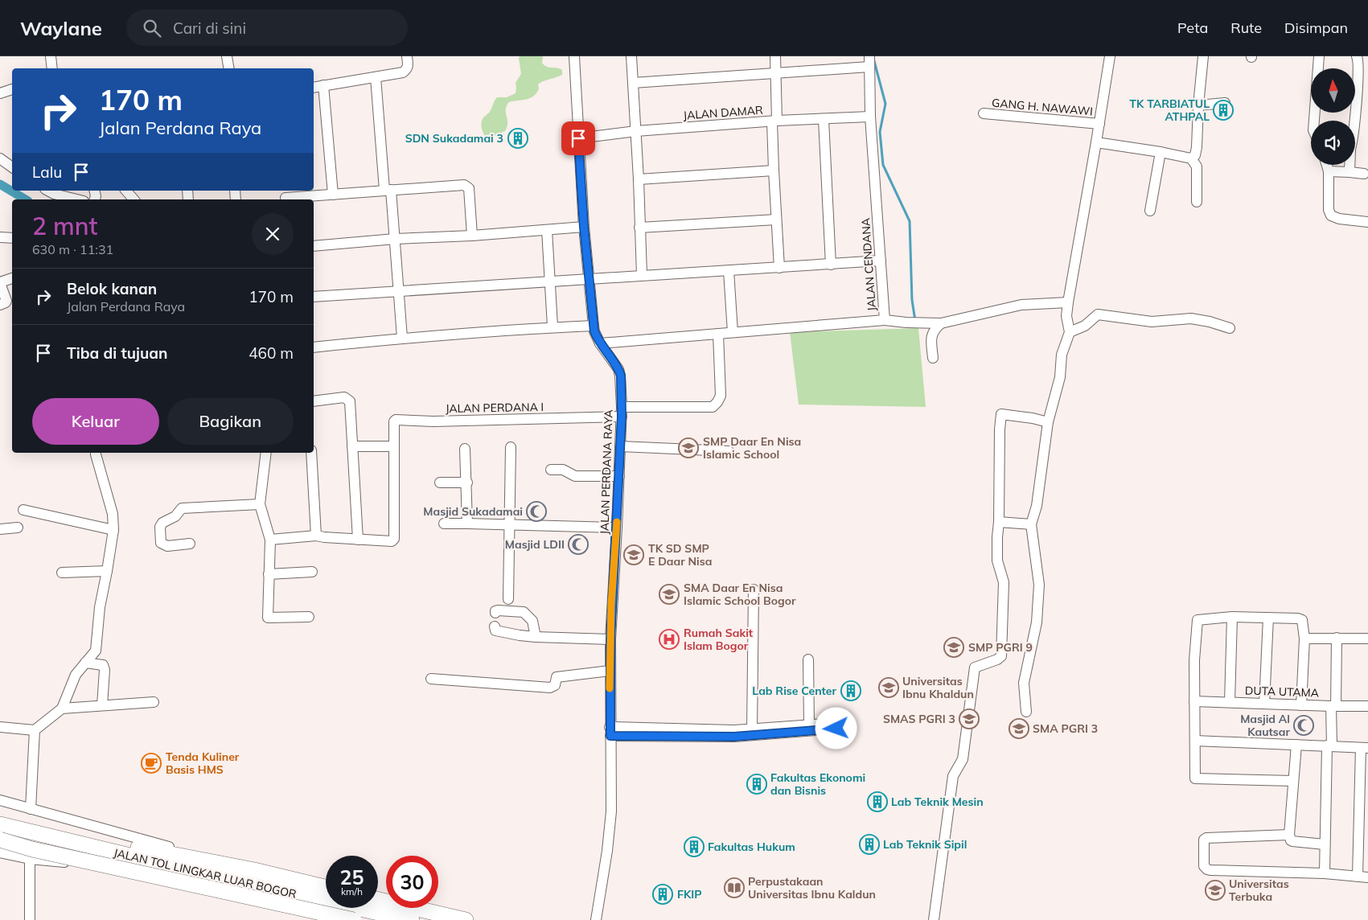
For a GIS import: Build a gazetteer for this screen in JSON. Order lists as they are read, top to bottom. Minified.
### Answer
{"streets":{"highway":["JALAN TOL LINGKAR LUAR BOGOR"],"street":["GANG H. NAWAWI","JALAN DAMAR","JALAN CENDANA","JALAN PERDANA I","JALAN PERDANA RAYA","DUTA UTAMA"]},"crossings":[["JALAN DAMAR","JALAN CENDANA"],["JALAN DAMAR","JALAN PERDANA RAYA"],["JALAN CENDANA","JALAN PERDANA RAYA"],["JALAN PERDANA I","JALAN PERDANA RAYA"]],"places":{"building":["TK TARBIATUL ATHPAL","SDN Sukadamai 3","Lab Rise Center","Fakultas Ekonomi dan Bisnis","Lab Teknik Mesin","Lab Teknik Sipil","Fakultas Hukum","FKIP"],"school or university":["SMP Daar En Nisa Islamic School","TK SD SMP E Daar Nisa","SMA Daar En Nisa Islamic School Bogor","SMP PGRI 9","Universitas Ibnu Khaldun","SMAS PGRI 3","SMA PGRI 3","Universitas Terbuka"],"mosque":["Masjid Sukadamai","Masjid LDII","Masjid Al Kautsar"],"hospital":["Rumah Sakit Islam Bogor"],"cafe":["Tenda Kuliner Basis HMS"],"library":["Perpustakaan Universitas Ibnu Kaldun"]},"north":"top","page":{"header":"Waylane","search":"Cari di sini","nav":["Peta","Rute","Disimpan"],"turn":["170 m","Jalan Perdana Raya"],"then":"Lalu","heading":["2 mnt","630 m · 11:31"],"list":[{"name":"Belok kanan","note":"Jalan Perdana Raya","value":"170 m"},{"name":"Tiba di tujuan","value":"460 m"}],"buttons":["Keluar","Bagikan"],"speed":"25 km/h","limit":"30"}}
